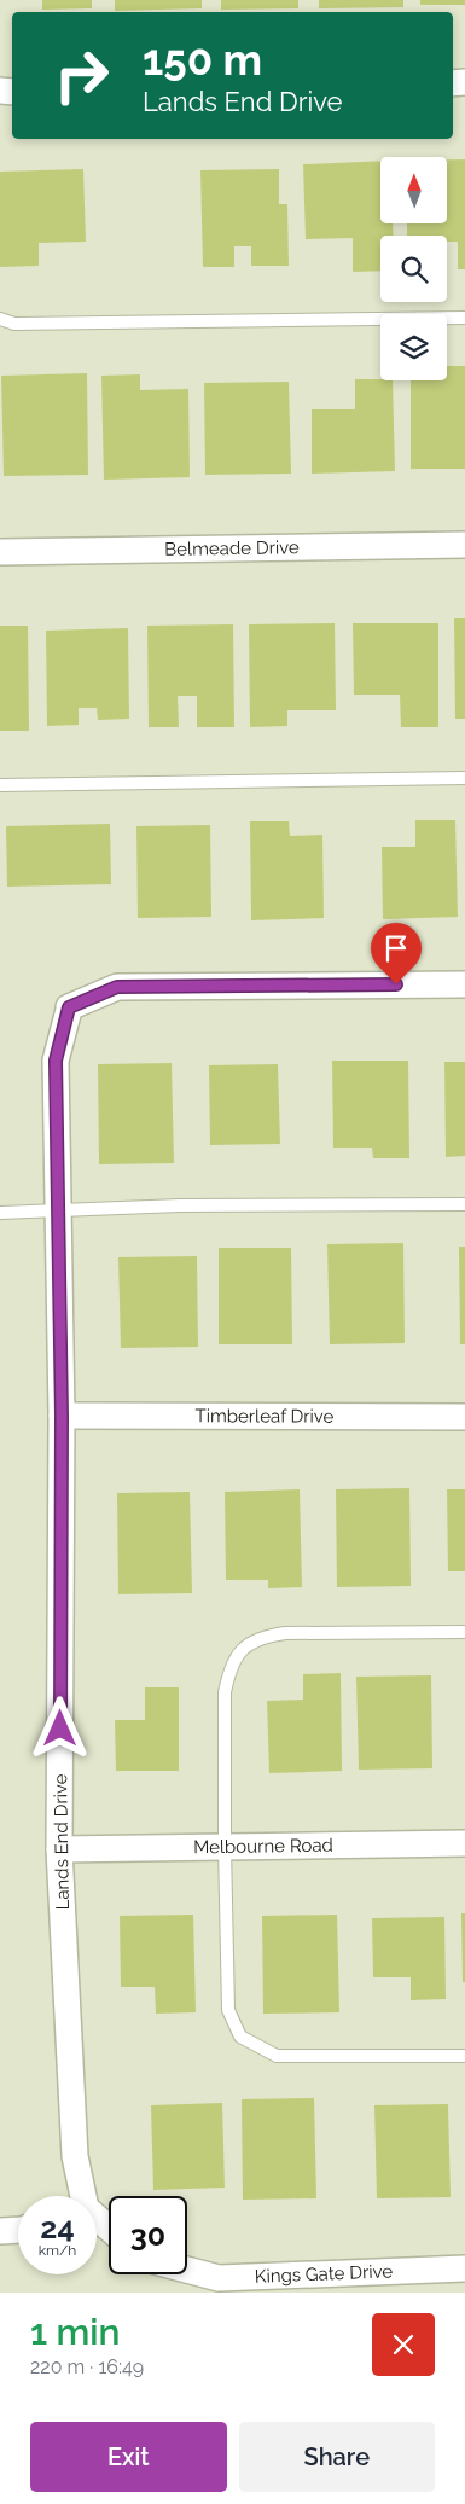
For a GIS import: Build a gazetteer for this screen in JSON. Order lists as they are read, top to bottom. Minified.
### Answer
{"streets":{"street":["Belmeade Drive","Timberleaf Drive","Lands End Drive","Melbourne Road","Kings Gate Drive"]},"crossings":[["Timberleaf Drive","Lands End Drive"],["Lands End Drive","Melbourne Road"]],"north":"top","page":{"turn":["150 m","Lands End Drive"],"speed":"24 km/h","limit":"30","heading":["1 min","220 m · 16:49"],"buttons":["Exit","Share"]}}
